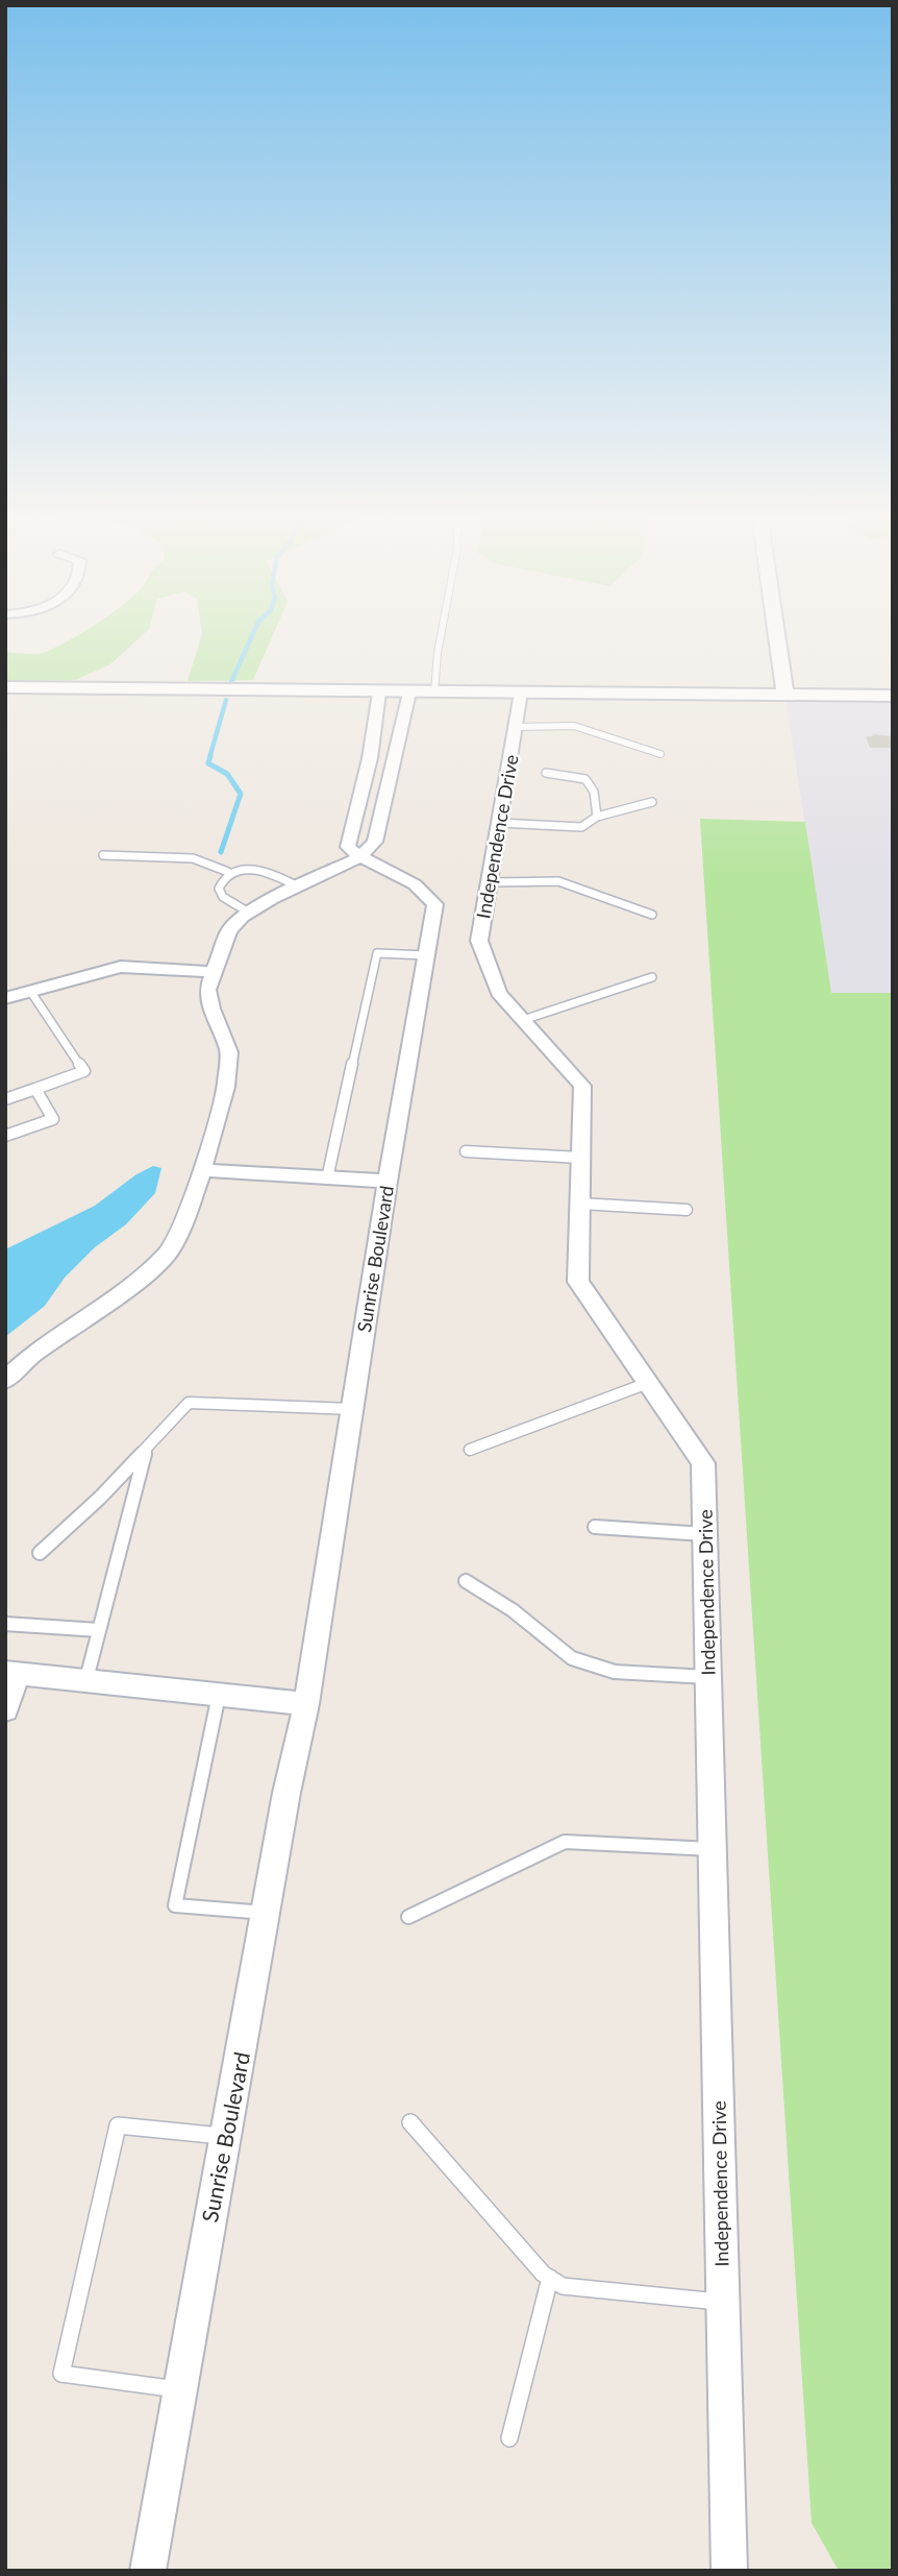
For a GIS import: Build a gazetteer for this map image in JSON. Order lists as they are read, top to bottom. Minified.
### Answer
{"streets":{"street":["Independence Drive","Sunrise Boulevard"]}}
